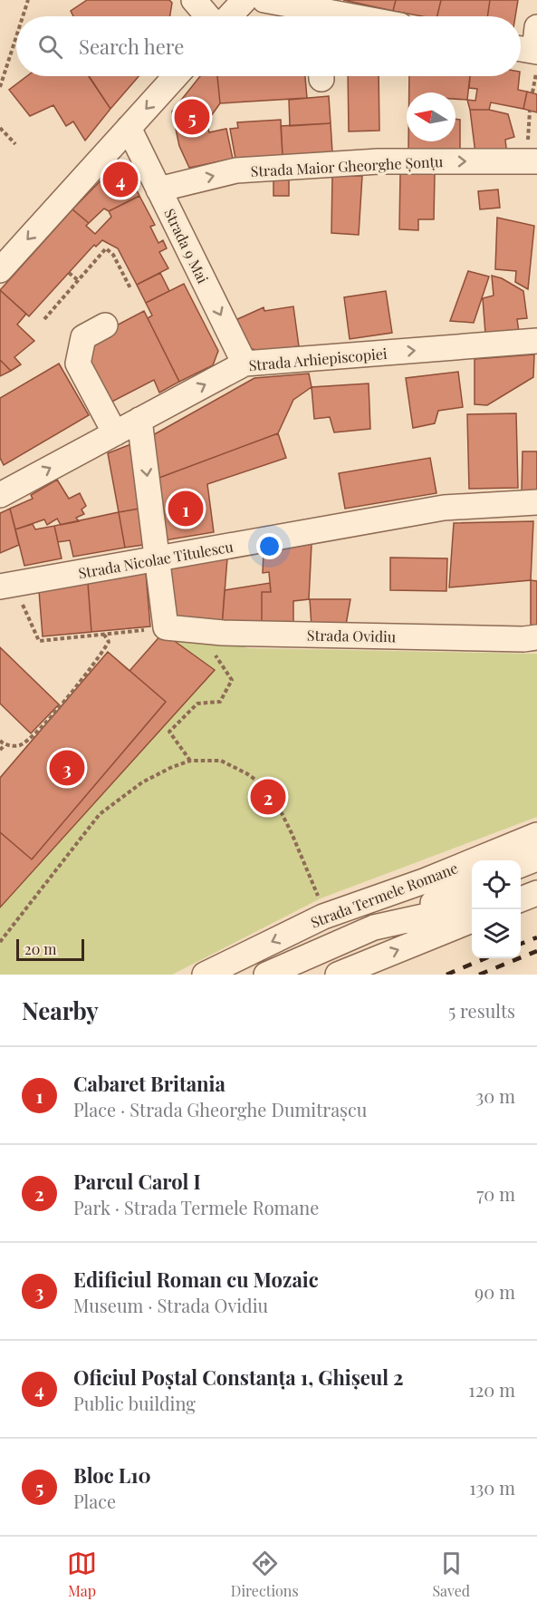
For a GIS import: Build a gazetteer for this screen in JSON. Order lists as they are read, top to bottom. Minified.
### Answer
{"streets":{"street":["Strada Maior Gheorghe Șonțu","Strada 9 Mai","Strada Arhiepiscopiei","Strada Nicolae Titulescu","Strada Ovidiu","Strada Termele Romane"]},"crossings":[["Strada Maior Gheorghe Șonțu","Strada 9 Mai"],["Strada 9 Mai","Strada Arhiepiscopiei"]],"one_way":["Strada Maior Gheorghe Șonțu","Strada 9 Mai","Strada Arhiepiscopiei"],"scale_bar":"20 m","north":"left","page":{"search":"Search here","pins":["5","4","1","3","2"],"scale":"20 m","heading":["Nearby","5 results"],"list":[{"mark":"1","name":"Cabaret Britania","note":"Place · Strada Gheorghe Dumitrașcu","value":"30 m"},{"mark":"2","name":"Parcul Carol I","note":"Park · Strada Termele Romane","value":"70 m"},{"mark":"3","name":"Edificiul Roman cu Mozaic","note":"Museum · Strada Ovidiu","value":"90 m"},{"mark":"4","name":"Oficiul Poștal Constanța 1, Ghișeul 2","note":"Public building","value":"120 m"},{"mark":"5","name":"Bloc L10","note":"Place","value":"130 m"}],"nav":["Map","Directions","Saved"]}}
